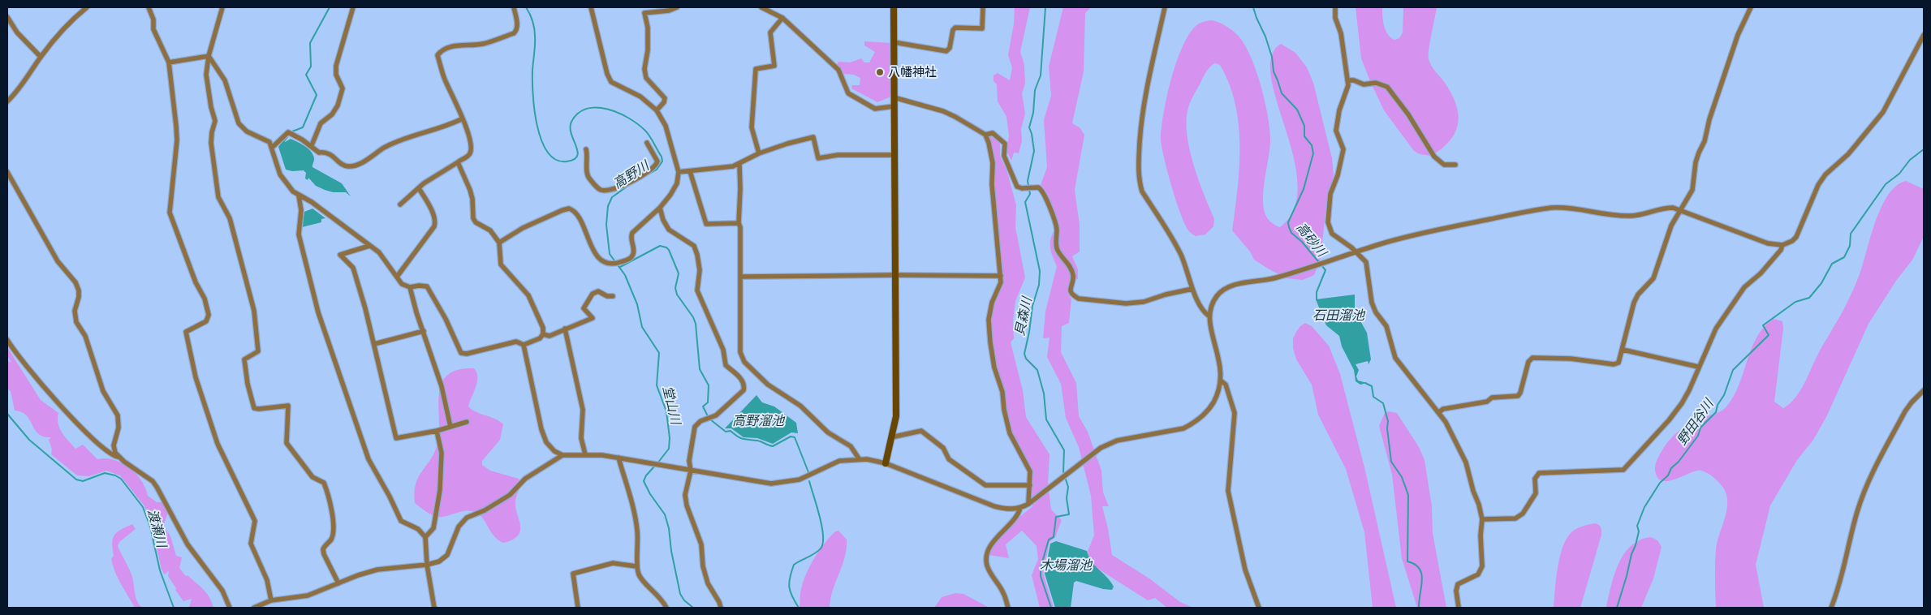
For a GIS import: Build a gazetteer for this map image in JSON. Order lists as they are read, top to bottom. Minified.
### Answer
{"water":["高野川","高砂川","石田溜池","貝森川","堂山川","高野溜池","野田谷川","渡瀬川","木場溜池"],"places":["八幡神社"]}
